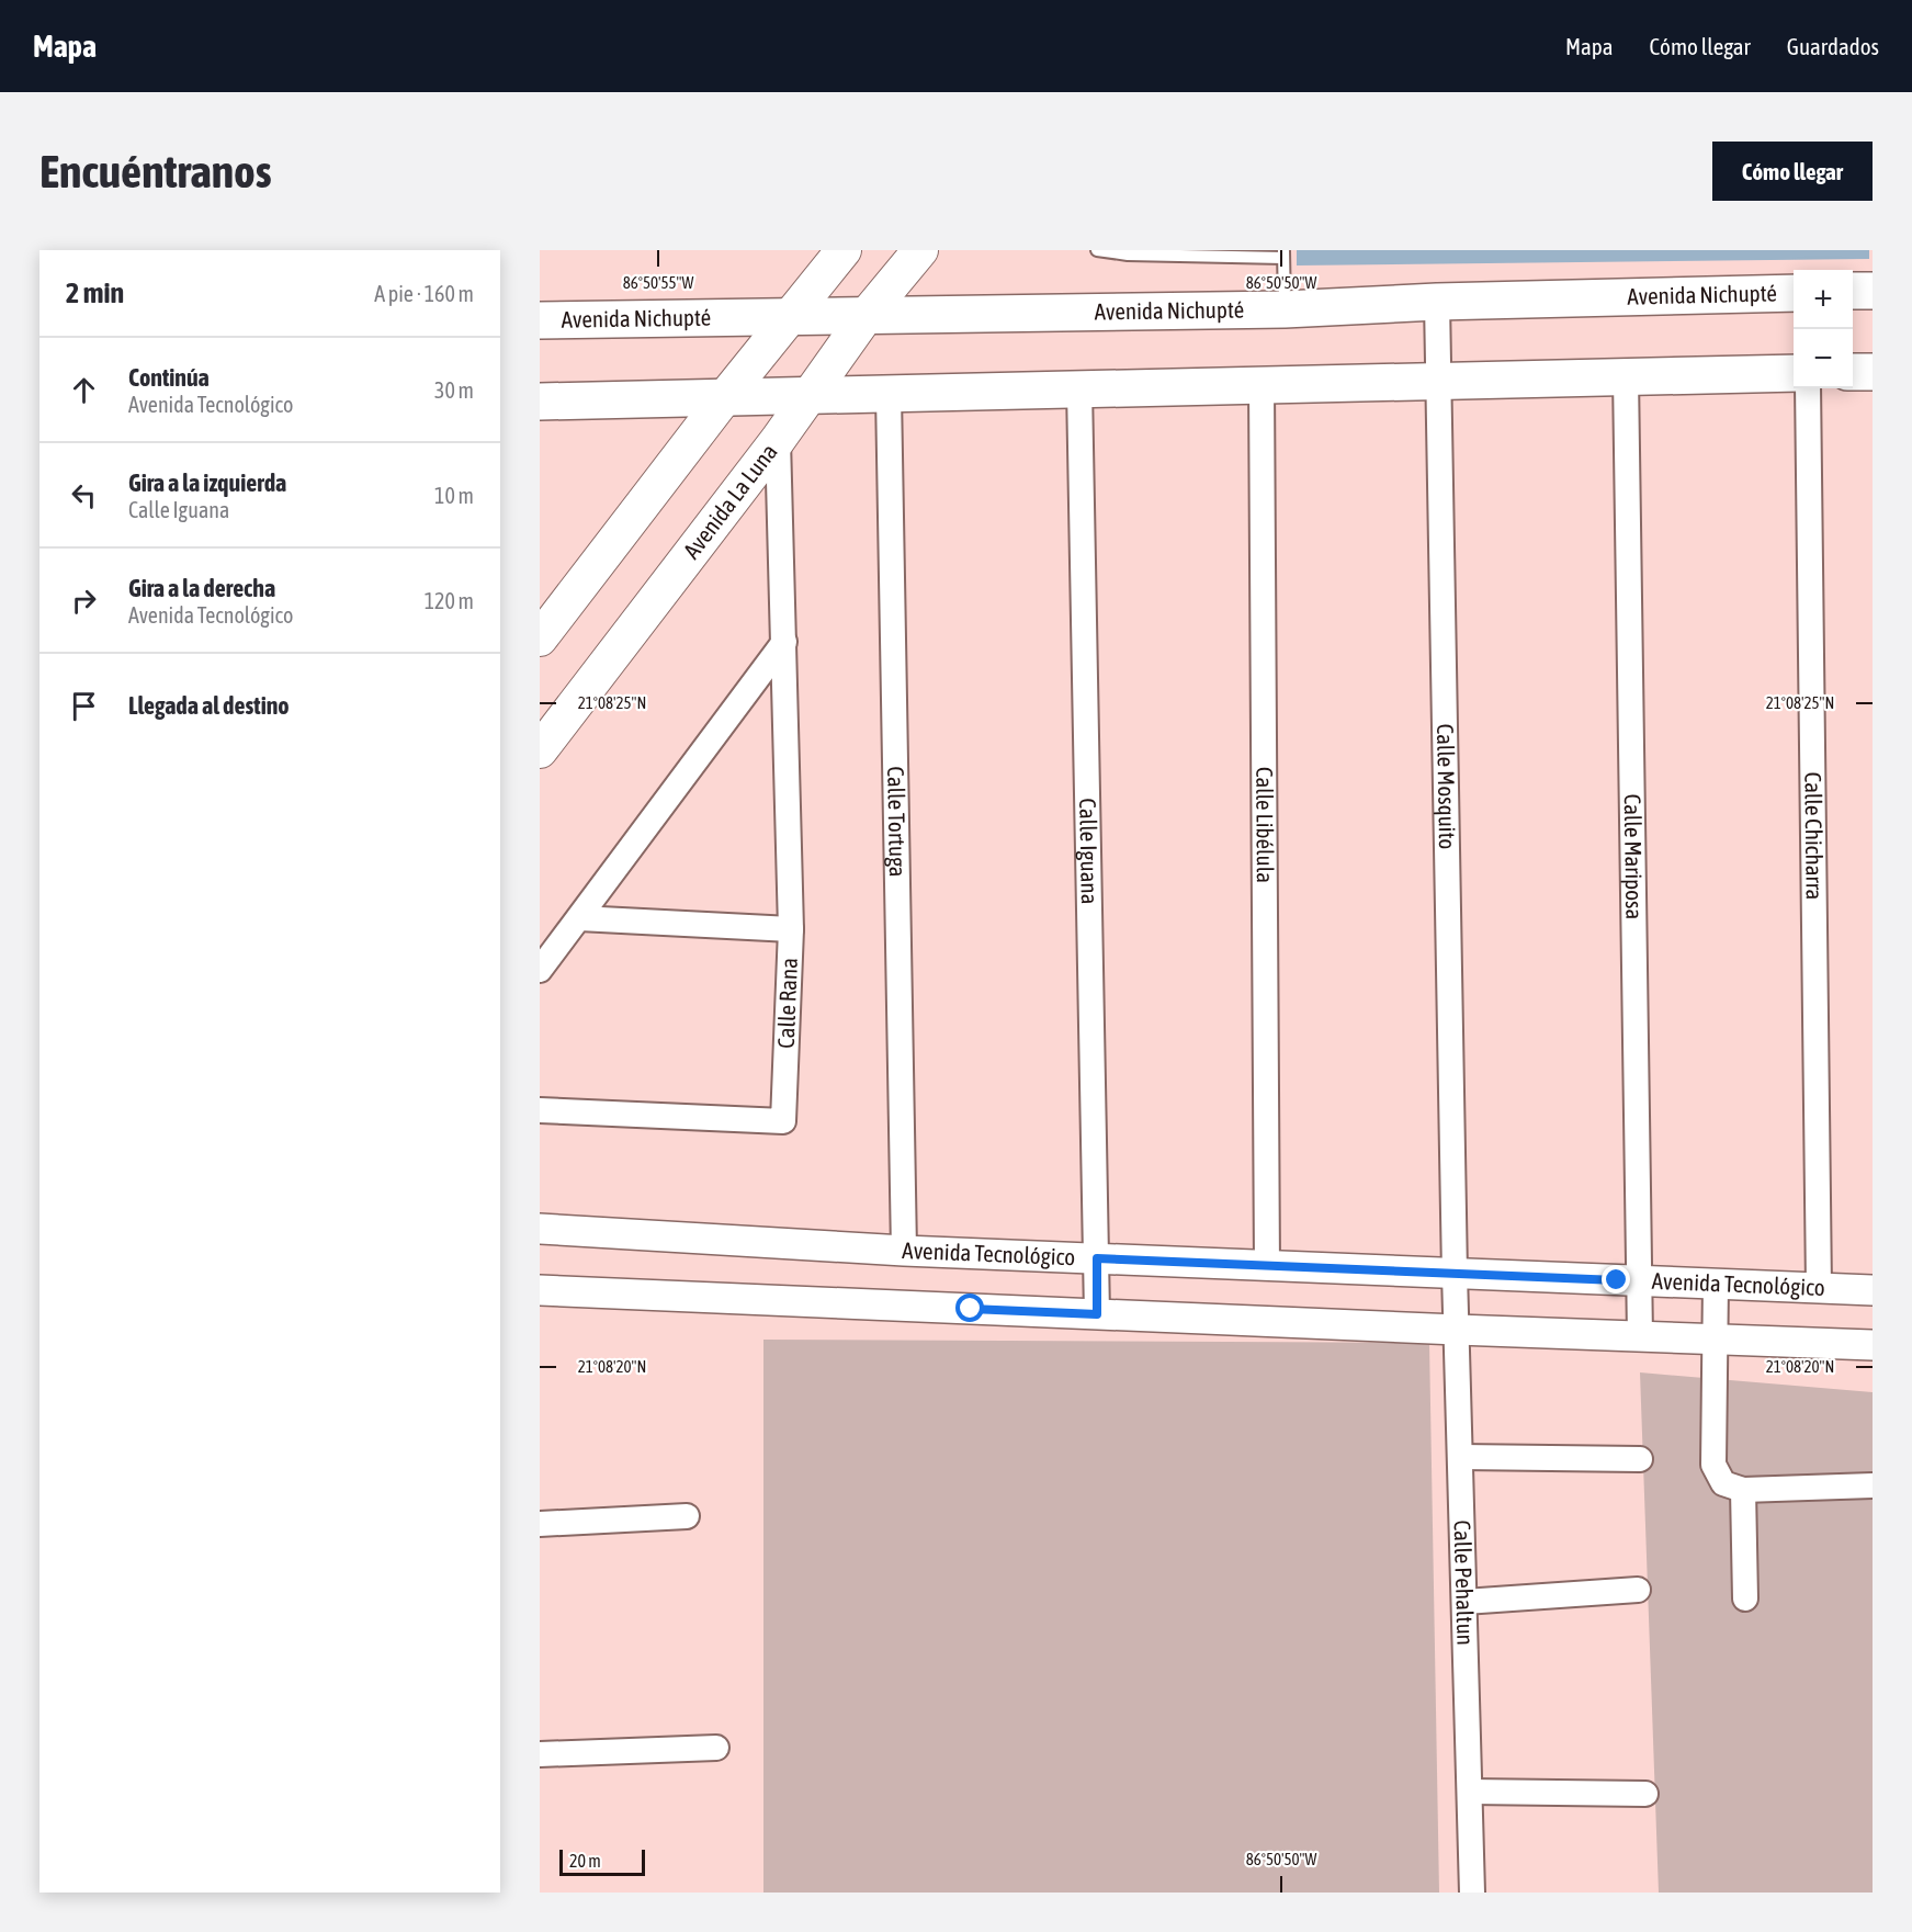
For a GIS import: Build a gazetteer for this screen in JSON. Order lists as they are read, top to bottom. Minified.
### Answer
{"streets":{"main road":["Avenida Nichupté","Avenida La Luna"],"street":["Calle Mosquito","Calle Tortuga","Calle Libélula","Calle Chicharra","Calle Iguana","Calle Mariposa","Calle Rana","Avenida Tecnológico","Calle Pehaltun"]},"crossings":[["Avenida Nichupté","Avenida La Luna"],["Avenida Nichupté","Calle Mosquito"],["Avenida La Luna","Calle Rana"],["Calle Mosquito","Avenida Tecnológico"],["Calle Mosquito","Calle Pehaltun"],["Calle Tortuga","Avenida Tecnológico"],["Calle Libélula","Avenida Tecnológico"],["Calle Chicharra","Avenida Tecnológico"],["Calle Iguana","Avenida Tecnológico"],["Calle Mariposa","Avenida Tecnológico"],["Avenida Tecnológico","Calle Pehaltun"]],"scale_bar":"20 m","page":{"header":"Mapa","nav":["Mapa","Cómo llegar","Guardados"],"buttons":"Cómo llegar","title":"Encuéntranos","heading":["2 min","A pie · 160 m"],"map_buttons":["+","−"],"list":[["Continúa","Avenida Tecnológico","30 m"],["Gira a la izquierda","Calle Iguana","10 m"],["Gira a la derecha","Avenida Tecnológico","120 m"],"Llegada al destino"],"scale":"20 m"},"coordinates":["86°50'55\"W","86°50'50\"W","21°08'25\"N","21°08'20\"N"]}
